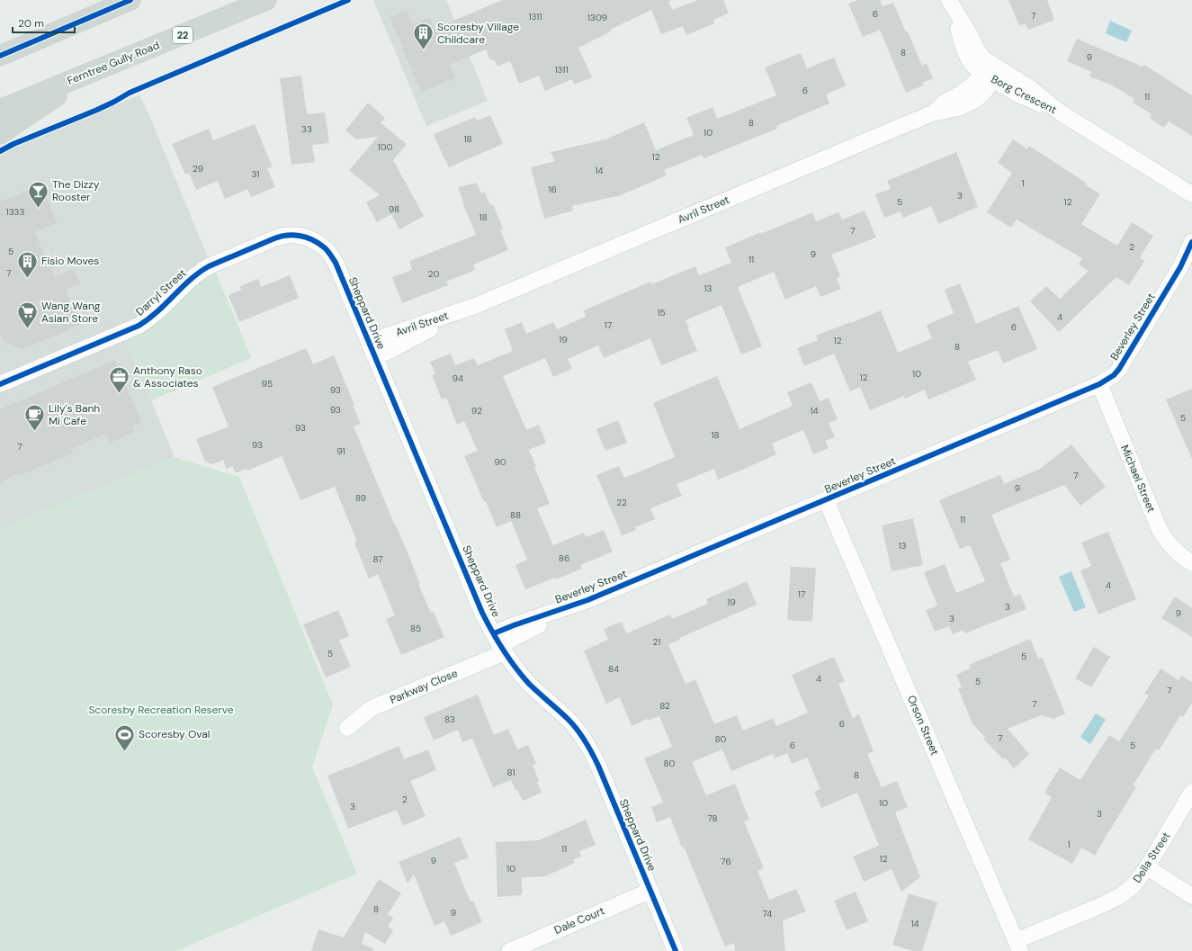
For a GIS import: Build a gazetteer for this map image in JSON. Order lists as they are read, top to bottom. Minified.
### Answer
{"streets":{"main road":["22","Ferntree Gully Road"],"street":["Borg Crescent","Avril Street","Darryl Street","Sheppard Drive","Beverley Street","Michael Street","Parkway Close","Orson Street","Della Street","Dale Court"]},"crossings":[["Borg Crescent","Avril Street"],["Avril Street","Sheppard Drive"],["Darryl Street","Sheppard Drive"],["Sheppard Drive","Beverley Street"],["Sheppard Drive","Parkway Close"],["Sheppard Drive","Dale Court"],["Beverley Street","Michael Street"],["Beverley Street","Parkway Close"],["Beverley Street","Orson Street"],["Orson Street","Della Street"]],"parks":["Scoresby Recreation Reserve"],"places":{"building":["Scoresby Village Childcare","Fisio Moves"],"bar":["The Dizzy Rooster"],"supermarket":["Wang Wang Asian Store"],"office":["Anthony Raso & Associates"],"cafe":["Lily's Banh Mi Cafe"],"sports":["Scoresby Oval"]},"house_numbers":["6","7","1311","1309","8","9","1311","6","11","8","33","10","18","100","12","29","14","31","1","16","3","5","12","98","1333","18","7","2","5","9","11","7","20","13","15","4","17","6","19","12","8","10","12","94","95","93","93","92","14","5","93","18","93","7","91","90","7","9","89","22","88","11","13","86","87","4","17","19","3","9","3","85","21","5","5","84","4","5","7","7","82","83","6","7","80","6","5","80","81","8","2","10","3","3","78","1","11","12","9","76","10","8","9","74","14"],"scale_bar":"20 m"}
